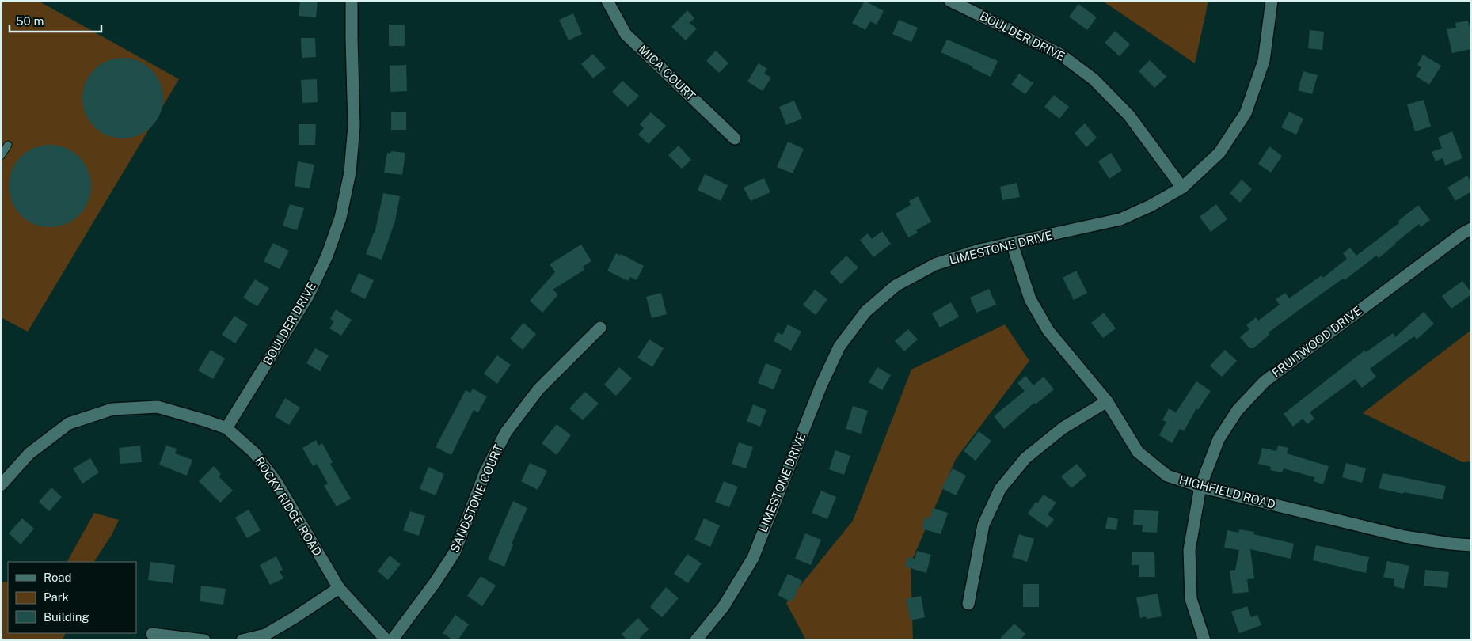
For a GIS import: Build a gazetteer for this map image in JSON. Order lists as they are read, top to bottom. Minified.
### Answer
{"streets":{"street":["BOULDER DRIVE","MICA COURT","LIMESTONE DRIVE","FRUITWOOD DRIVE","HIGHFIELD ROAD","SANDSTONE COURT","ROCKY RIDGE ROAD"]},"crossings":[["BOULDER DRIVE","LIMESTONE DRIVE"],["BOULDER DRIVE","ROCKY RIDGE ROAD"],["LIMESTONE DRIVE","HIGHFIELD ROAD"],["FRUITWOOD DRIVE","HIGHFIELD ROAD"]],"legend":["Road","Park","Building"],"scale_bar":"50 m"}
